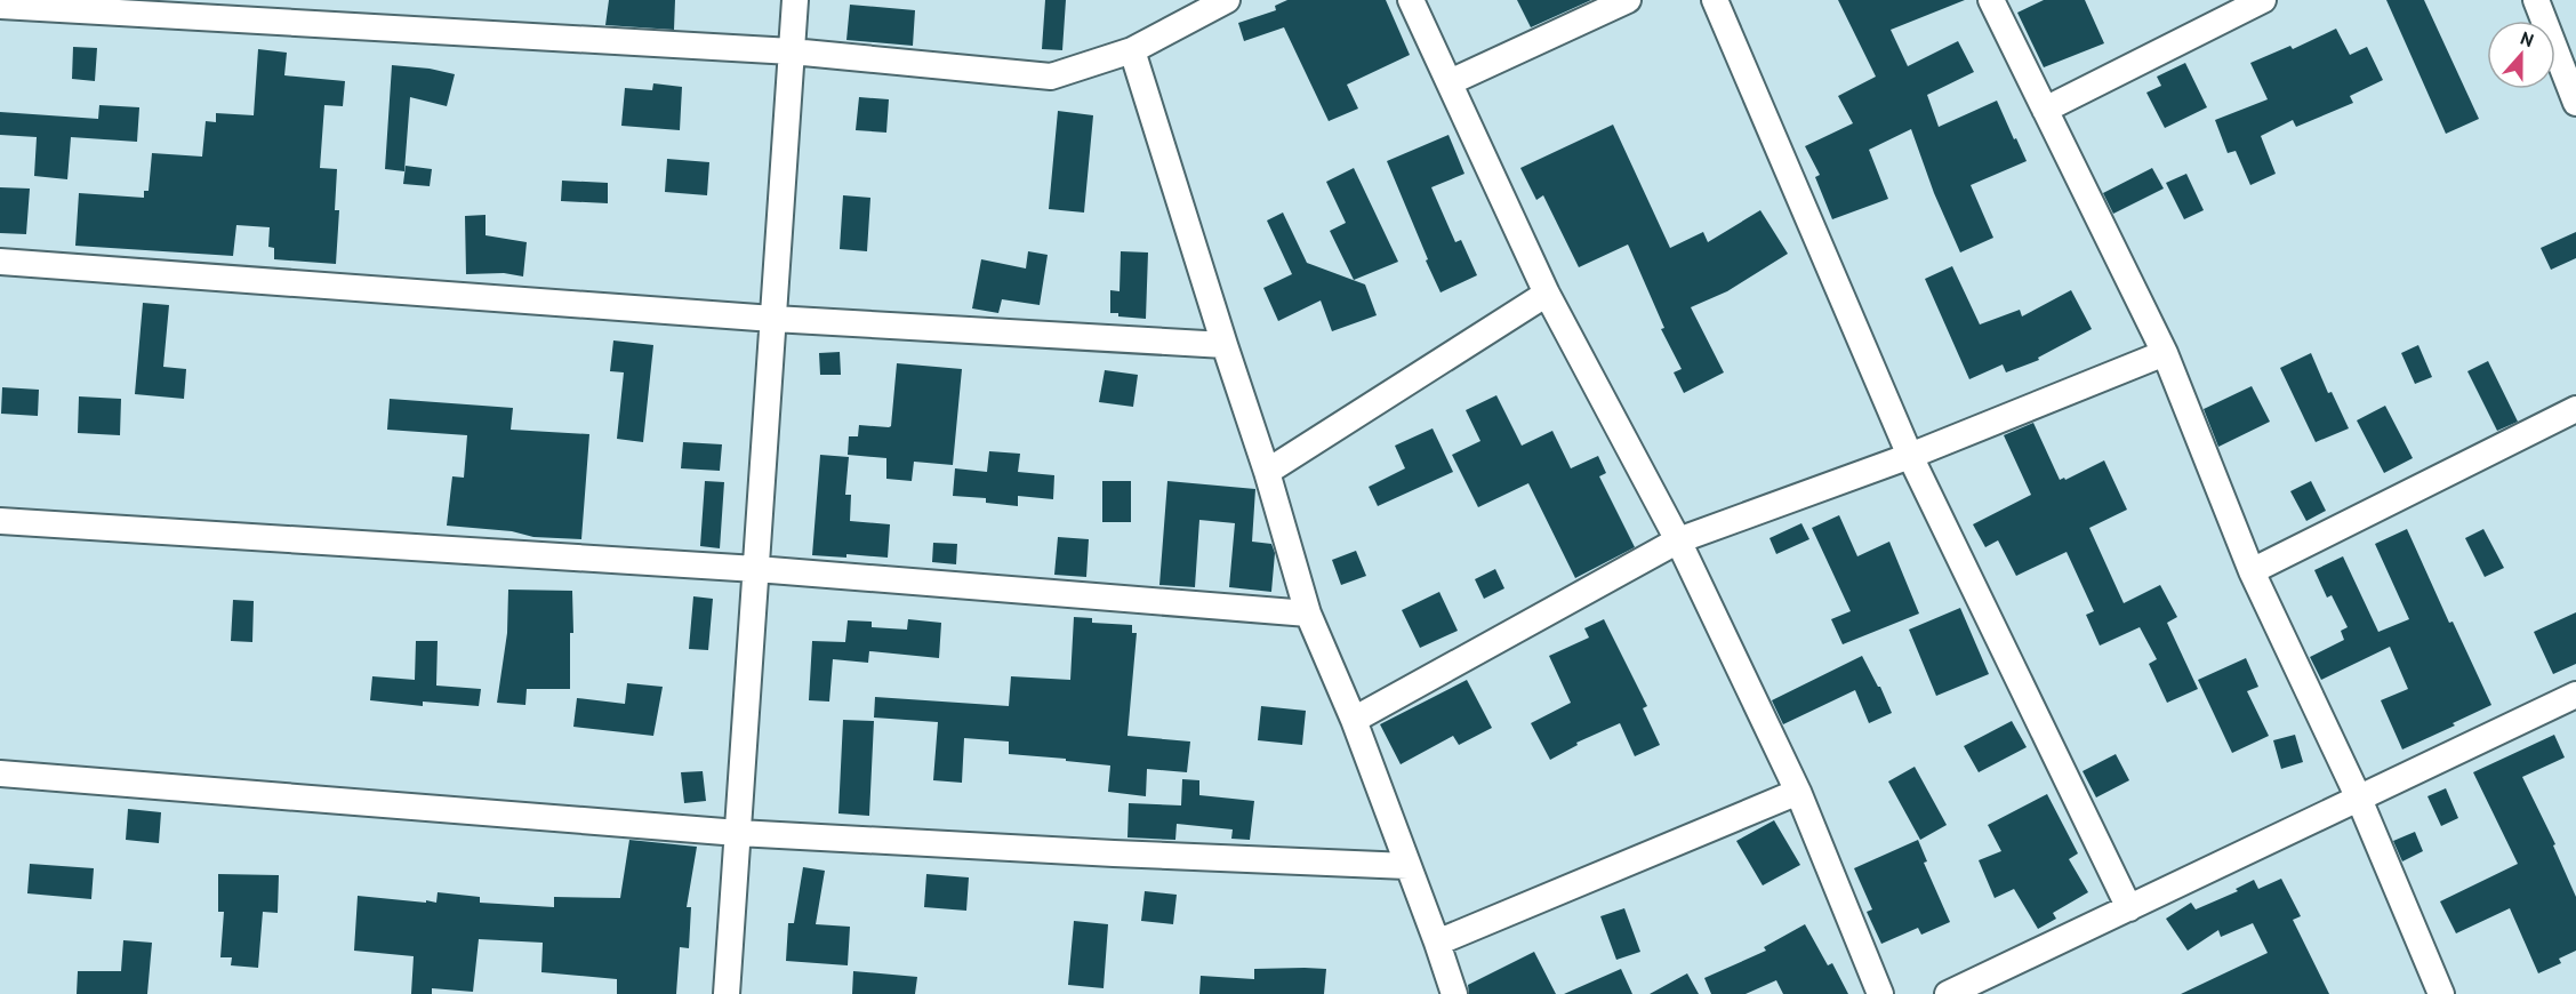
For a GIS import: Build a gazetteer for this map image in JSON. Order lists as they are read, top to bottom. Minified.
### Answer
{"north":"top"}
